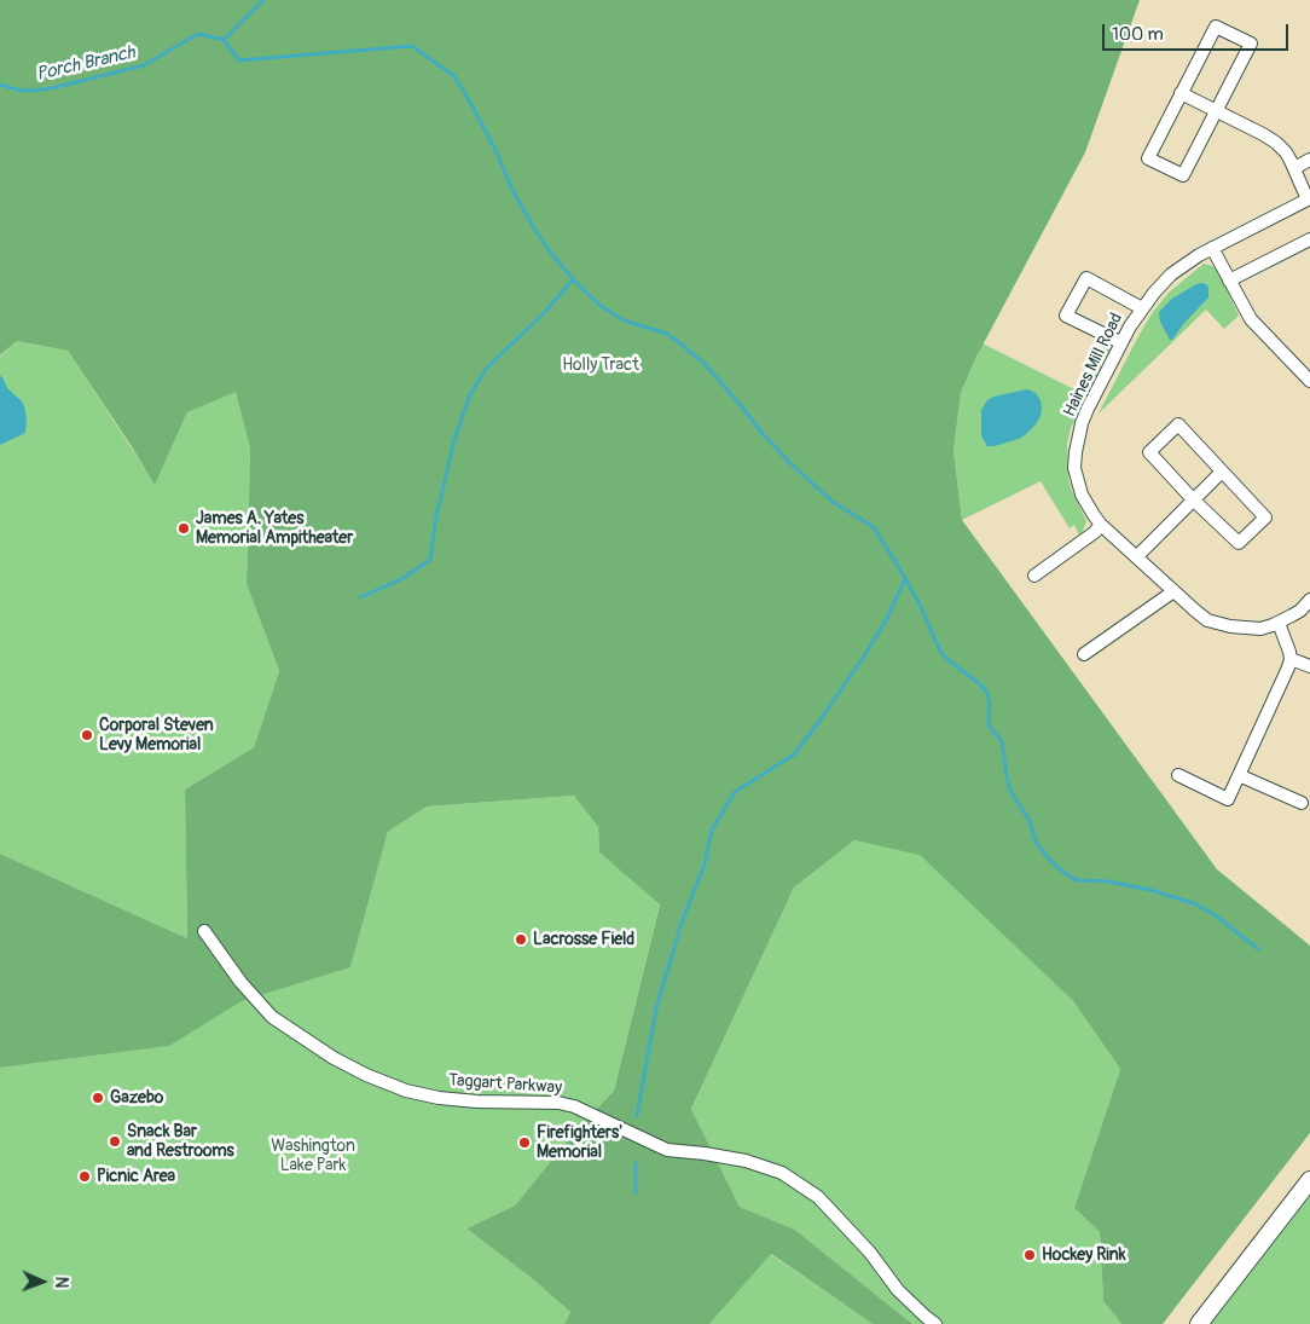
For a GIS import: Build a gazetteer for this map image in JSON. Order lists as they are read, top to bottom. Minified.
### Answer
{"streets":{"street":["Haines Mill Road","Taggart Parkway"]},"water":["Porch Branch"],"parks":["Holly Tract","Washington Lake Park"],"places":["James A. Yates Memorial Ampitheater","Corporal Steven Levy Memorial","Lacrosse Field","Gazebo","Snack Bar and Restrooms","Firefighters' Memorial","Picnic Area","Hockey Rink"],"scale_bar":"100 m","north":"right"}
